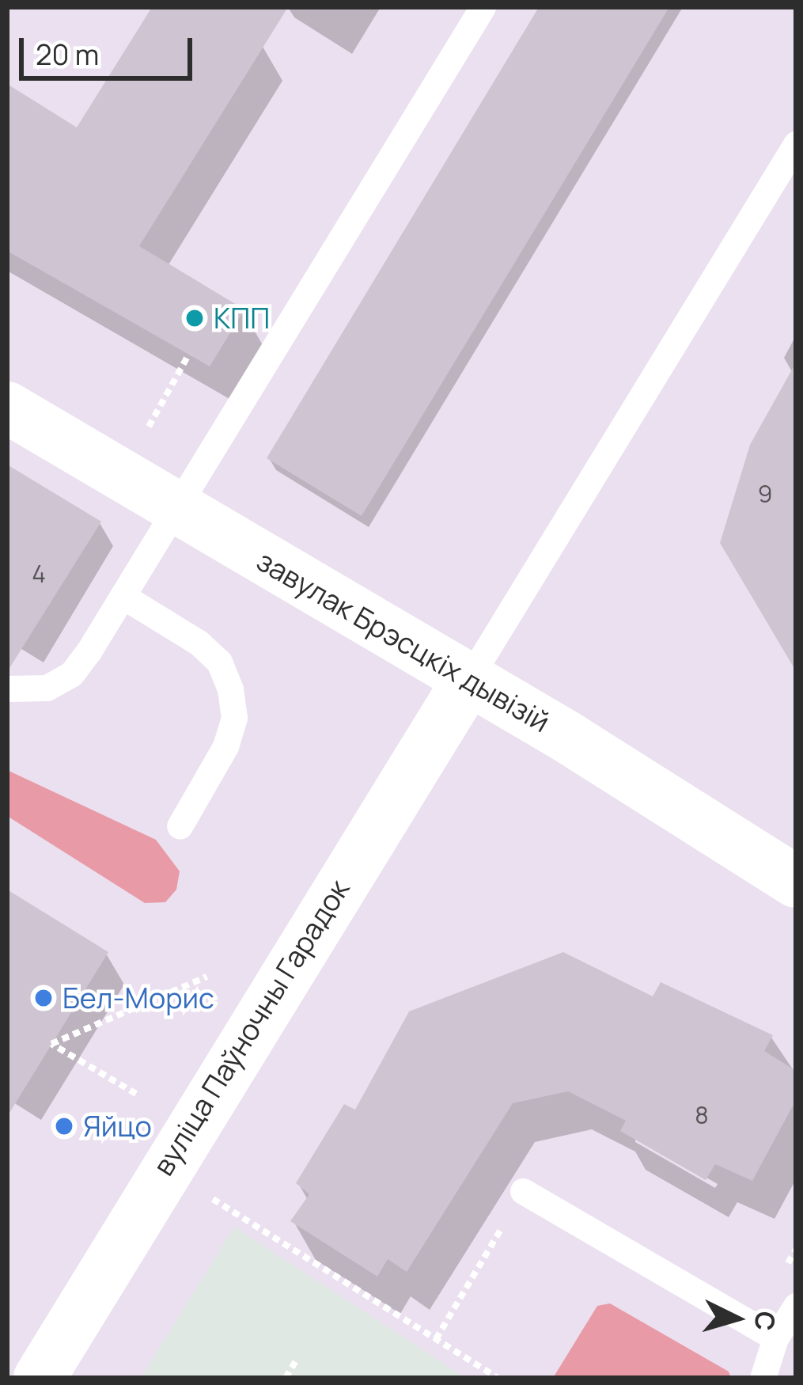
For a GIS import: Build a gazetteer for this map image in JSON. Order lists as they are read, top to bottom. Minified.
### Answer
{"streets":{"street":["завулак Брэсцкіх дывізій","вуліца Паўночны Гарадок"]},"crossings":[["завулак Брэсцкіх дывізій","вуліца Паўночны Гарадок"]],"places":["КПП","Бел-Морис","Яйцо"],"house_numbers":["9","4","8"],"scale_bar":"20 m","north":"right"}
